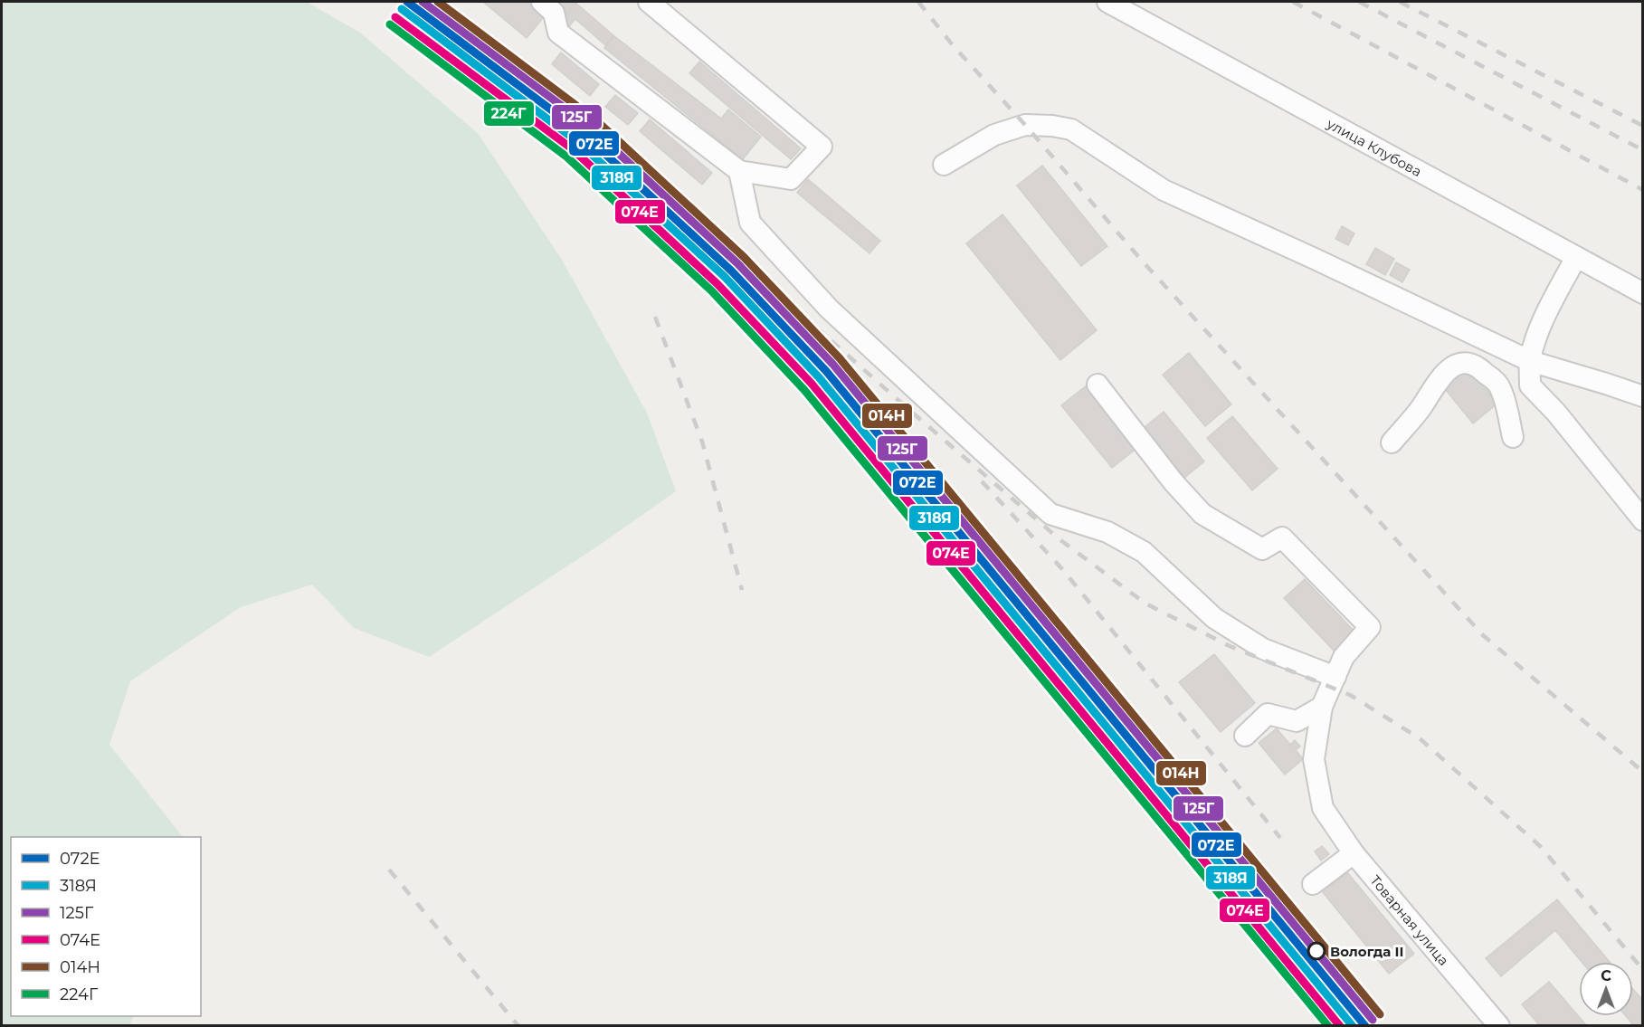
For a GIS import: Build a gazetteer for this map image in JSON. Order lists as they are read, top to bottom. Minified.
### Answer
{"streets":{"street":["улица Клубова","Товарная улица"]},"places":["Вологда II"],"lines":["transit line 072Е","transit line 125Г","transit line 014Н","transit line 318Я","transit line 074Е","transit line 224Г"],"legend":["072Е","318Я","125Г","074Е","014Н","224Г"],"north":"top"}
